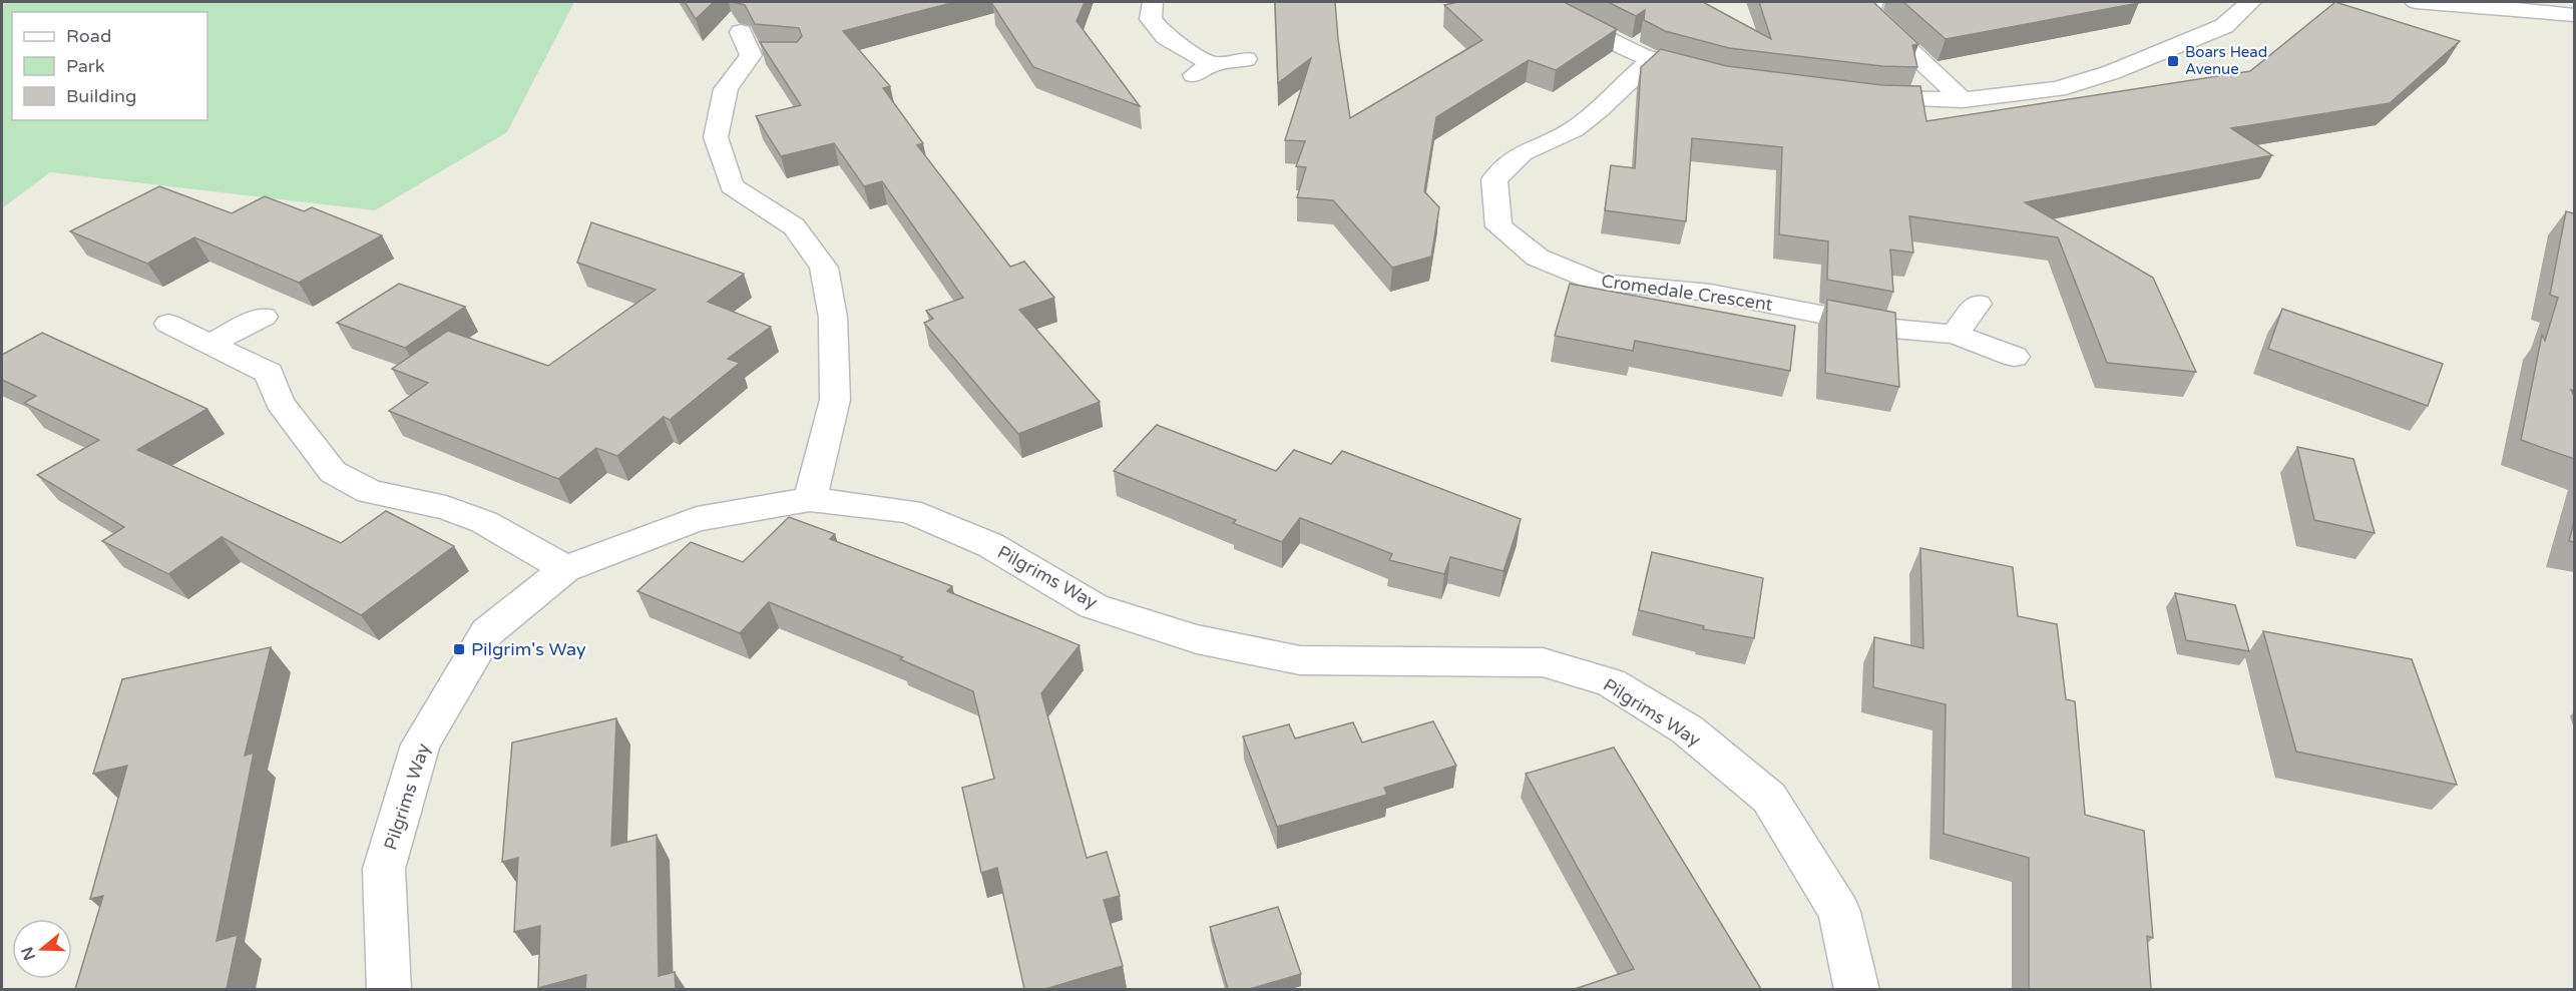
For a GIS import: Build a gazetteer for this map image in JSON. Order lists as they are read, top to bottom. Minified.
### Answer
{"streets":{"street":["Cromedale Crescent","Pilgrims Way"]},"places":{"transit":["Boars Head Avenue","Pilgrim's Way"]},"legend":["Road","Park","Building"],"north":"left"}
